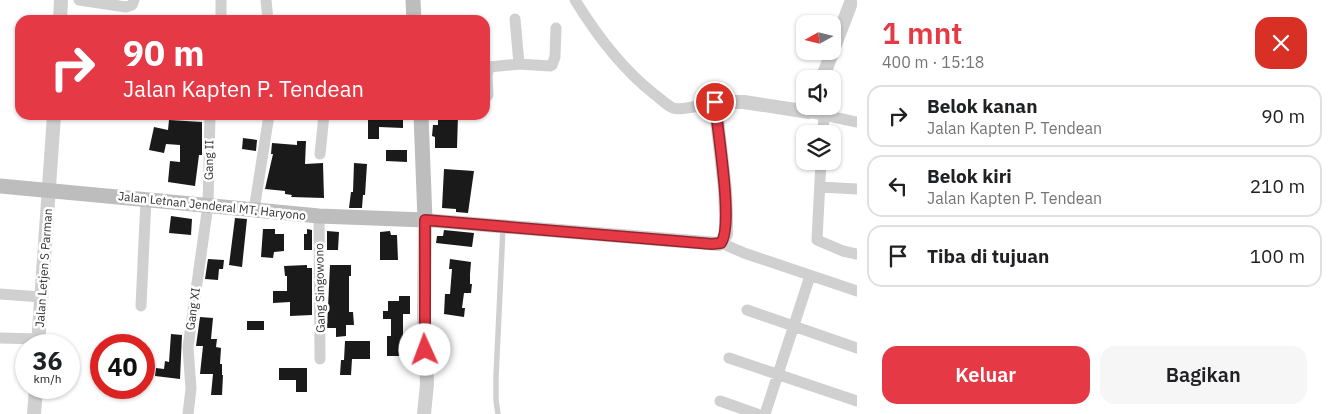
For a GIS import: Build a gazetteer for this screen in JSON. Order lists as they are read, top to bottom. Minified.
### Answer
{"streets":{"main road":["Jalan Letnan Jenderal MT. Haryono"],"street":["Gang II","Jalan Letjen S Parman","Gang Singowono","Gang XI"]},"crossings":[["Gang II","Jalan Letnan Jenderal MT. Haryono"],["Gang II","Gang XI"],["Jalan Letnan Jenderal MT. Haryono","Jalan Letjen S Parman"],["Jalan Letnan Jenderal MT. Haryono","Gang Singowono"],["Jalan Letnan Jenderal MT. Haryono","Gang XI"]],"north":"left","page":{"heading":["1 mnt","400 m · 15:18"],"turn":["90 m","Jalan Kapten P. Tendean"],"list":[{"name":"Belok kanan","note":"Jalan Kapten P. Tendean","value":"90 m"},{"name":"Belok kiri","note":"Jalan Kapten P. Tendean","value":"210 m"},{"name":"Tiba di tujuan","value":"100 m"}],"speed":"36 km/h","limit":"40","buttons":["Keluar","Bagikan"]}}
